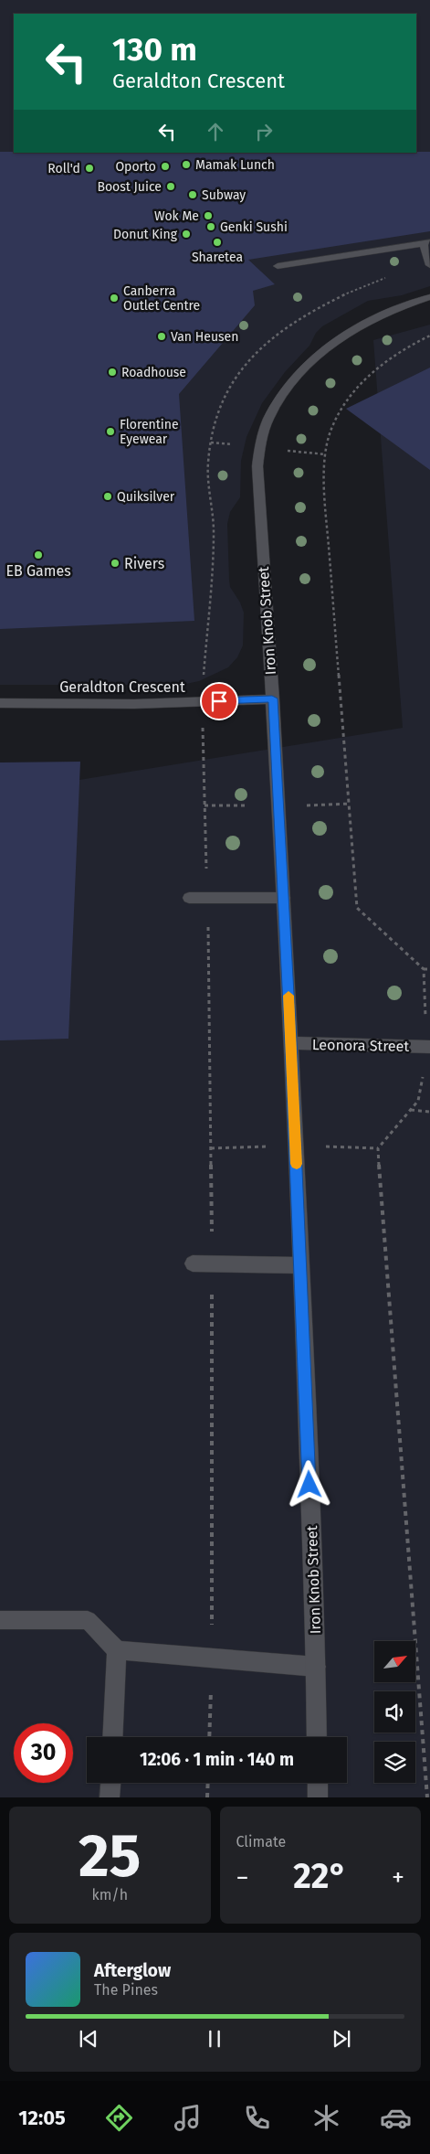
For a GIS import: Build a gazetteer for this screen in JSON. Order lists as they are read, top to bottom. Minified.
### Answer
{"streets":{"street":["Iron Knob Street","Geraldton Crescent","Leonora Street"]},"crossings":[["Iron Knob Street","Geraldton Crescent"],["Iron Knob Street","Leonora Street"]],"places":["Mamak Lunch","Oporto","Roll'd","Boost Juice","Subway","Wok Me","Genki Sushi","Donut King","Sharetea","Canberra Outlet Centre","Van Heusen","Roadhouse","Florentine Eyewear","Quiksilver","EB Games","Rivers"],"north":"top right","page":{"turn":["130 m","Geraldton Crescent"],"limit":"30","trip":"12:06 · 1 min · 140 m","tile":[["25","km/h"],"Climate"],"heat":["−","22°","+"],"song":["Afterglow","The Pines"],"tabs":"12:05"}}
